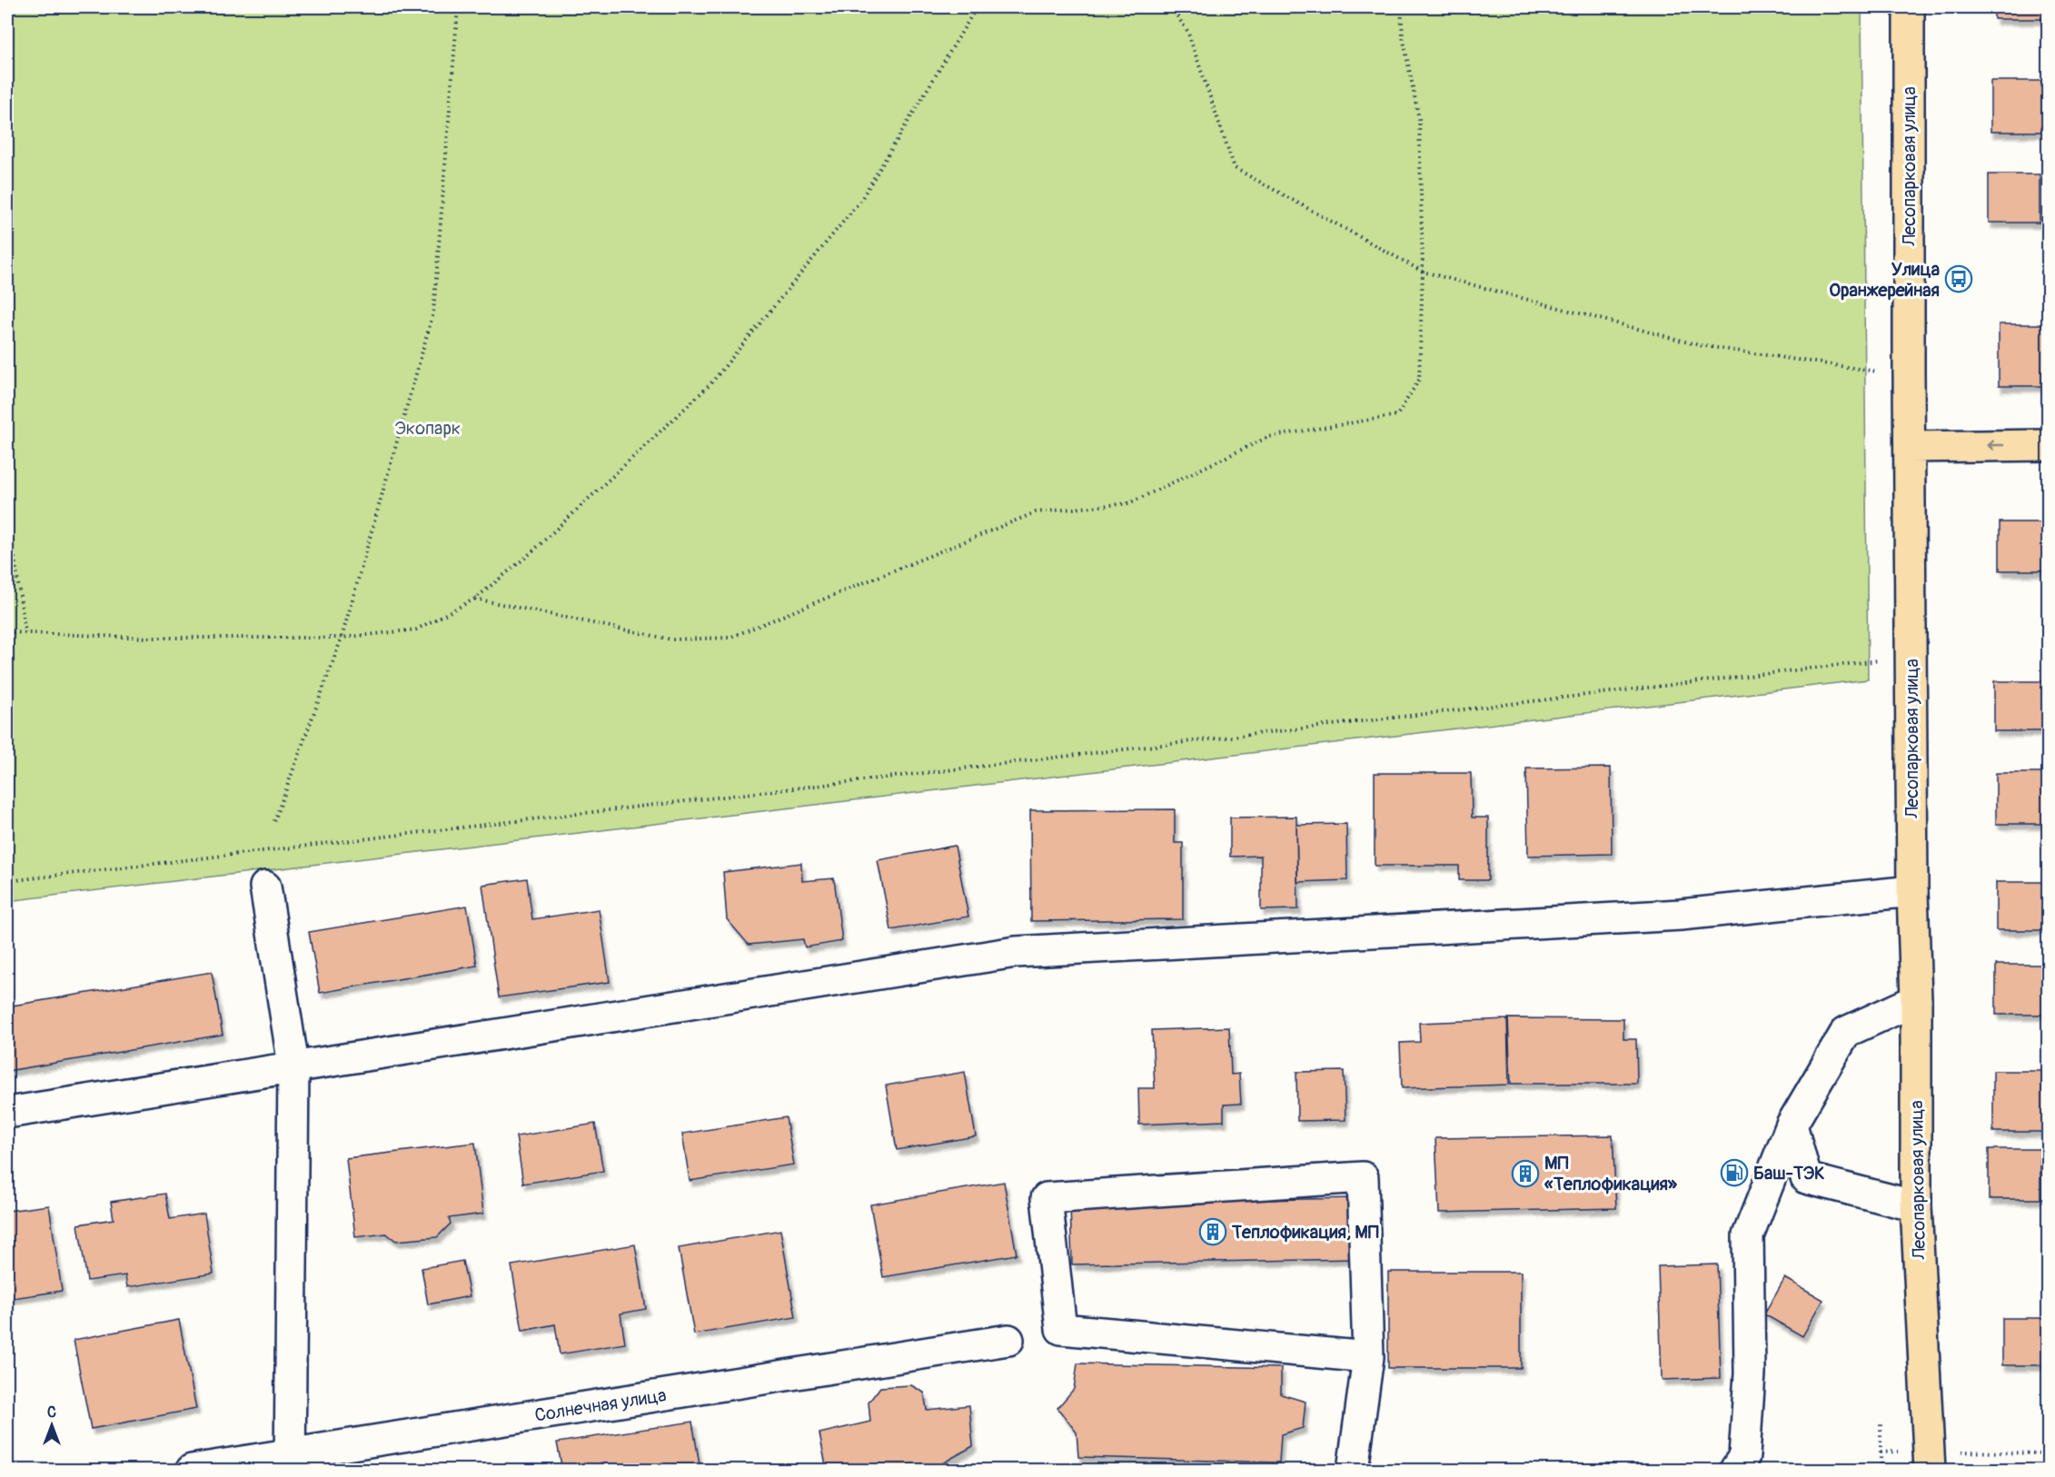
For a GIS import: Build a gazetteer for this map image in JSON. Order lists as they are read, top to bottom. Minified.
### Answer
{"streets":{"main road":["Лесопарковая улица"],"street":["Солнечная улица"]},"parks":["Экопарк"],"places":{"bus stop":["Улица Оранжерейная"],"fuel station":["Баш-ТЭК"],"building":["МП «Теплофикация»","Теплофикация, МП"]},"north":"top"}
